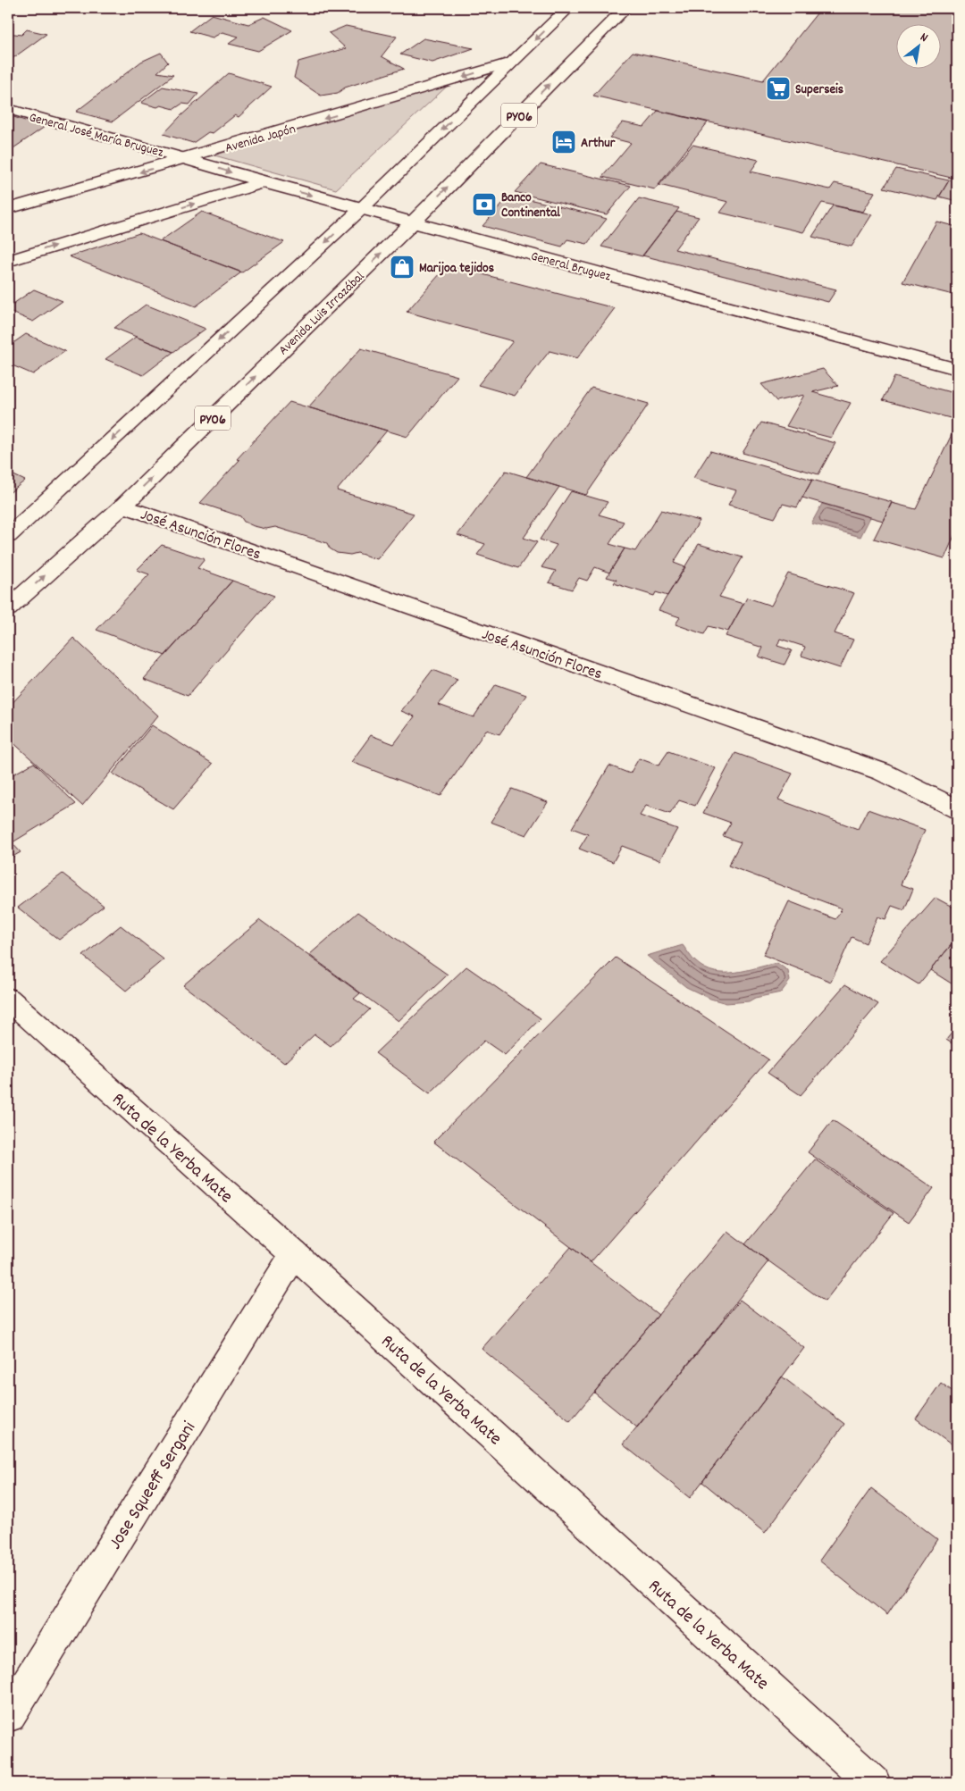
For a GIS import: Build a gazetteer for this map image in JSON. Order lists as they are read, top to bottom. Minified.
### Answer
{"streets":{"main road":["PY06","General José María Bruguez","Avenida Japón","General Bruguez","Avenida Luis Irrazábal","José Asunción Flores","Ruta de la Yerba Mate","Jose Squeeff Sergani"]},"crossings":[["PY06","Avenida Japón"],["PY06","General Bruguez"],["General José María Bruguez","Avenida Japón"],["General José María Bruguez","General Bruguez"],["Avenida Japón","General Bruguez"],["General Bruguez","Avenida Luis Irrazábal"],["Avenida Luis Irrazábal","José Asunción Flores"],["Ruta de la Yerba Mate","Jose Squeeff Sergani"]],"places":{"supermarket":["Superseis"],"hotel":["Arthur"],"bank":["Banco Continental"],"shop":["Marijoa tejidos"]},"north":"top right"}
